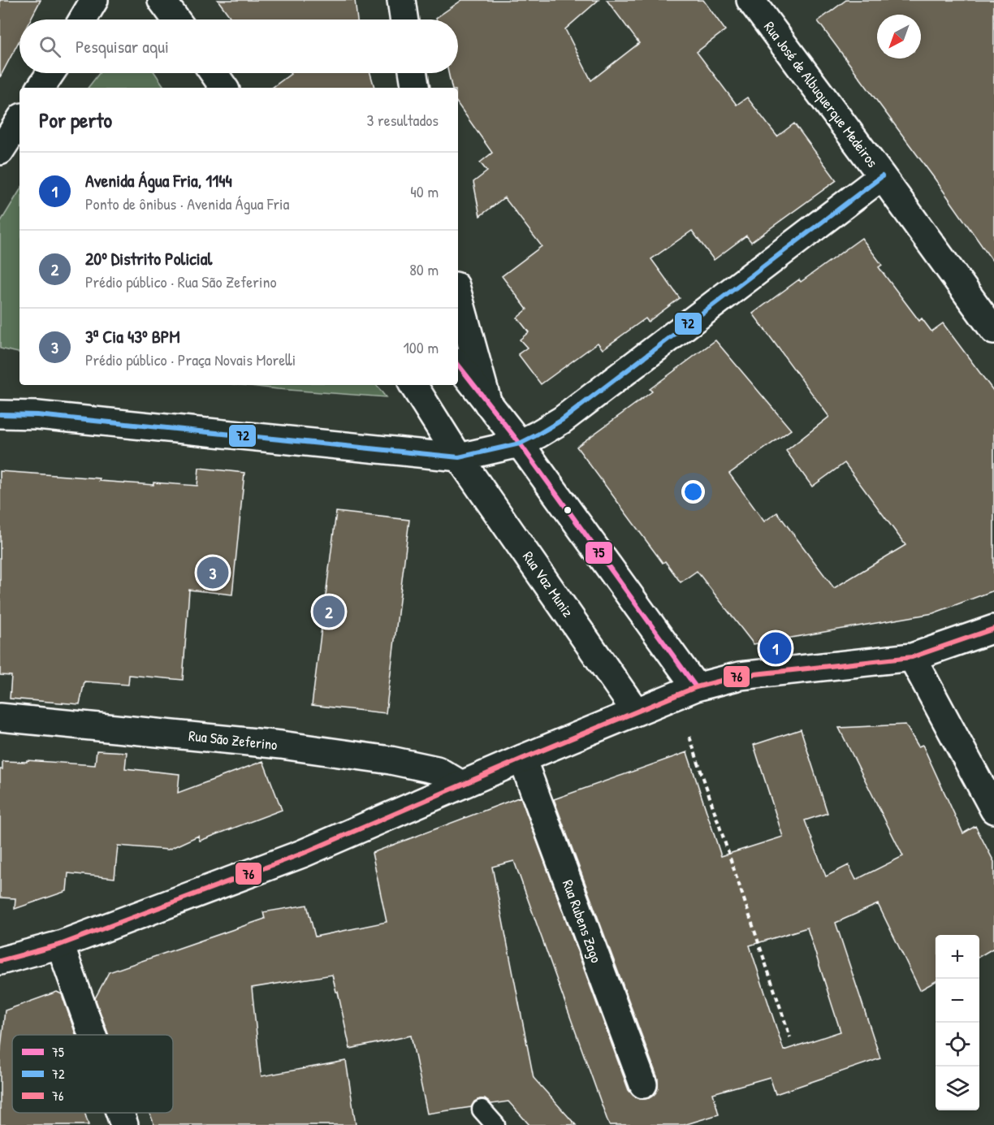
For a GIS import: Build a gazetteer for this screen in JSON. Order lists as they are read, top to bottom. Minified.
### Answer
{"streets":{"street":["Rua José de Albuquerque Medeiros","Rua Vaz Muniz","Rua São Zeferino","Rua Rubens Zago"]},"lines":["transit line 72","transit line 75","transit line 76"],"legend":["75","72","76"],"north":"bottom left","page":{"search":"Pesquisar aqui","heading":["Por perto","3 resultados"],"list":[{"mark":"1","name":"Avenida Água Fria, 1144","note":"Ponto de ônibus · Avenida Água Fria","value":"40 m"},{"mark":"2","name":"20º Distrito Policial","note":"Prédio público · Rua São Zeferino","value":"80 m"},{"mark":"3","name":"3ª Cia 43º BPM","note":"Prédio público · Praça Novais Morelli","value":"100 m"}],"pins":["3","2","1"],"map_buttons":["+","−"]}}
